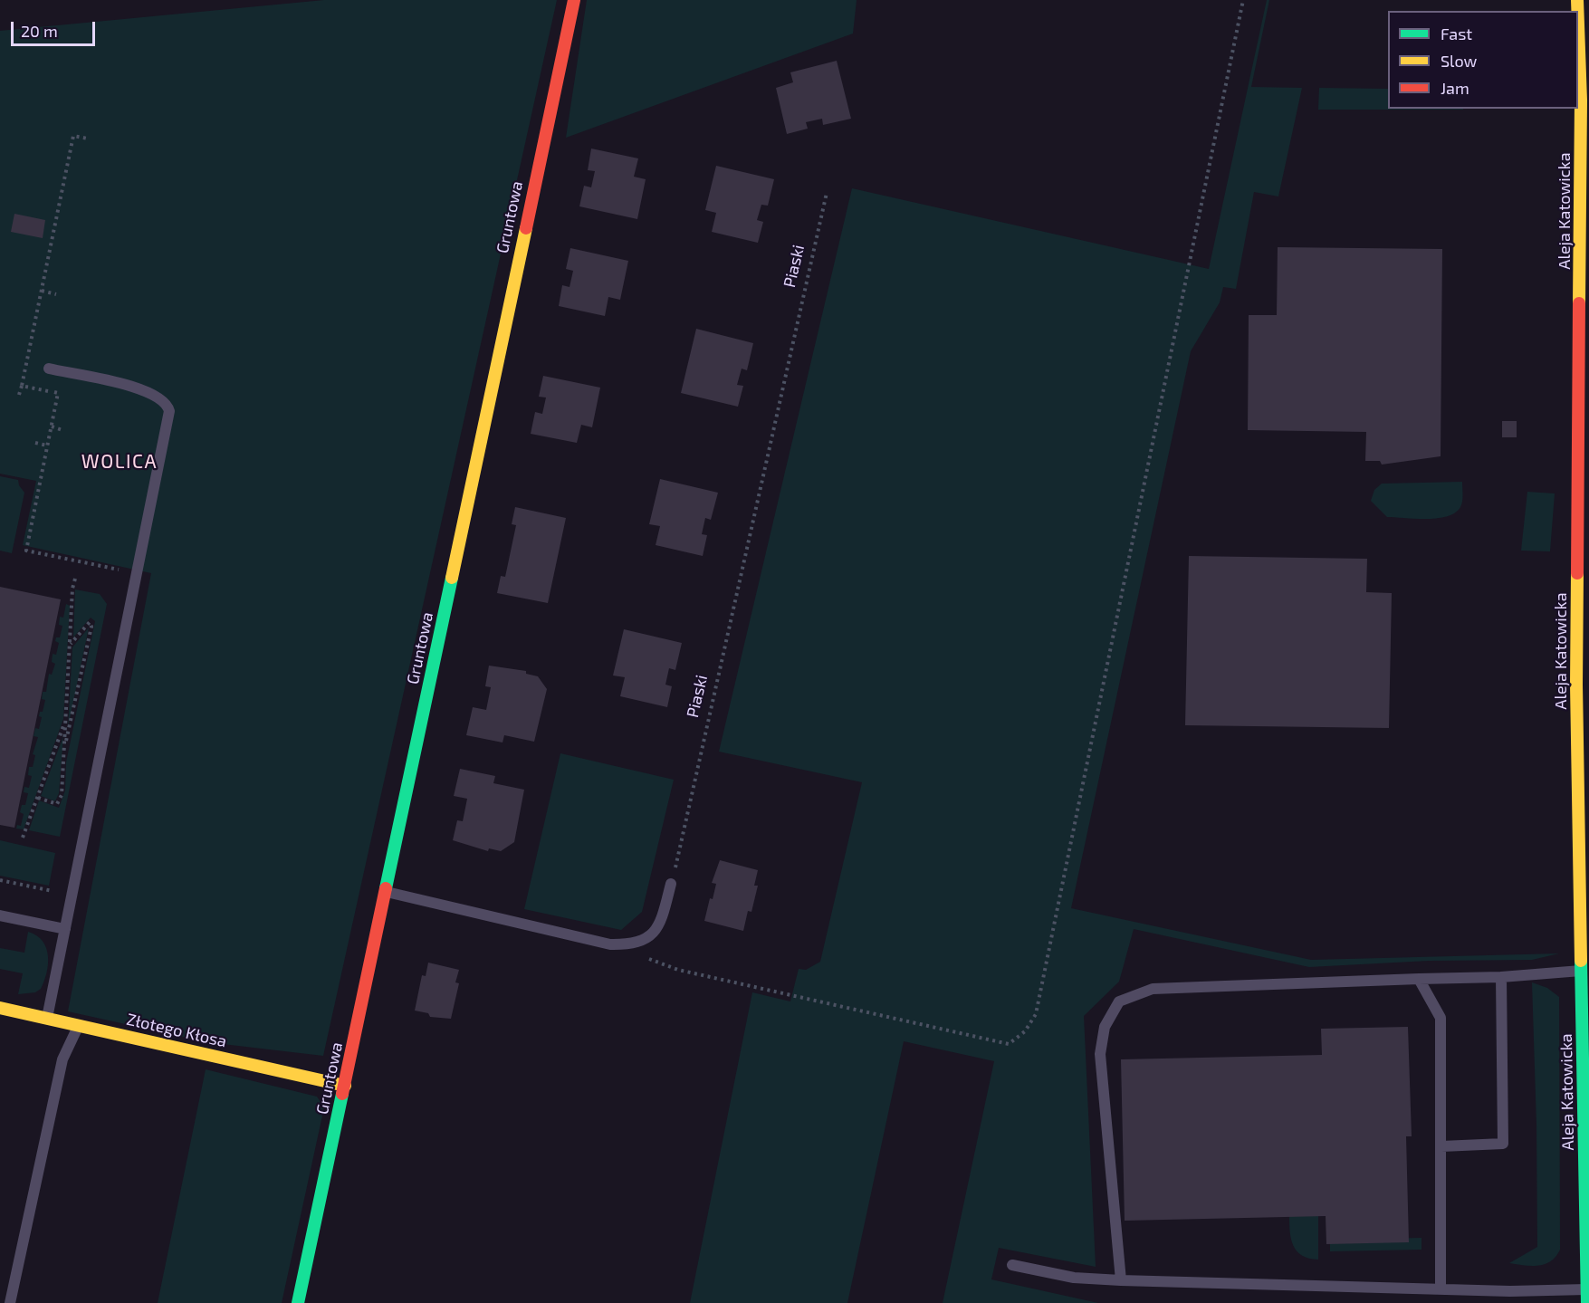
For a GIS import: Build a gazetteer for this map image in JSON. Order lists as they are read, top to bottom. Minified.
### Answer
{"streets":{"street":["Aleja Katowicka","Gruntowa","Złotego Kłosa"],"path":["Piaski"]},"crossings":[["Gruntowa","Złotego Kłosa"]],"districts":["WOLICA"],"legend":["Fast","Slow","Jam"],"scale_bar":"20 m"}
